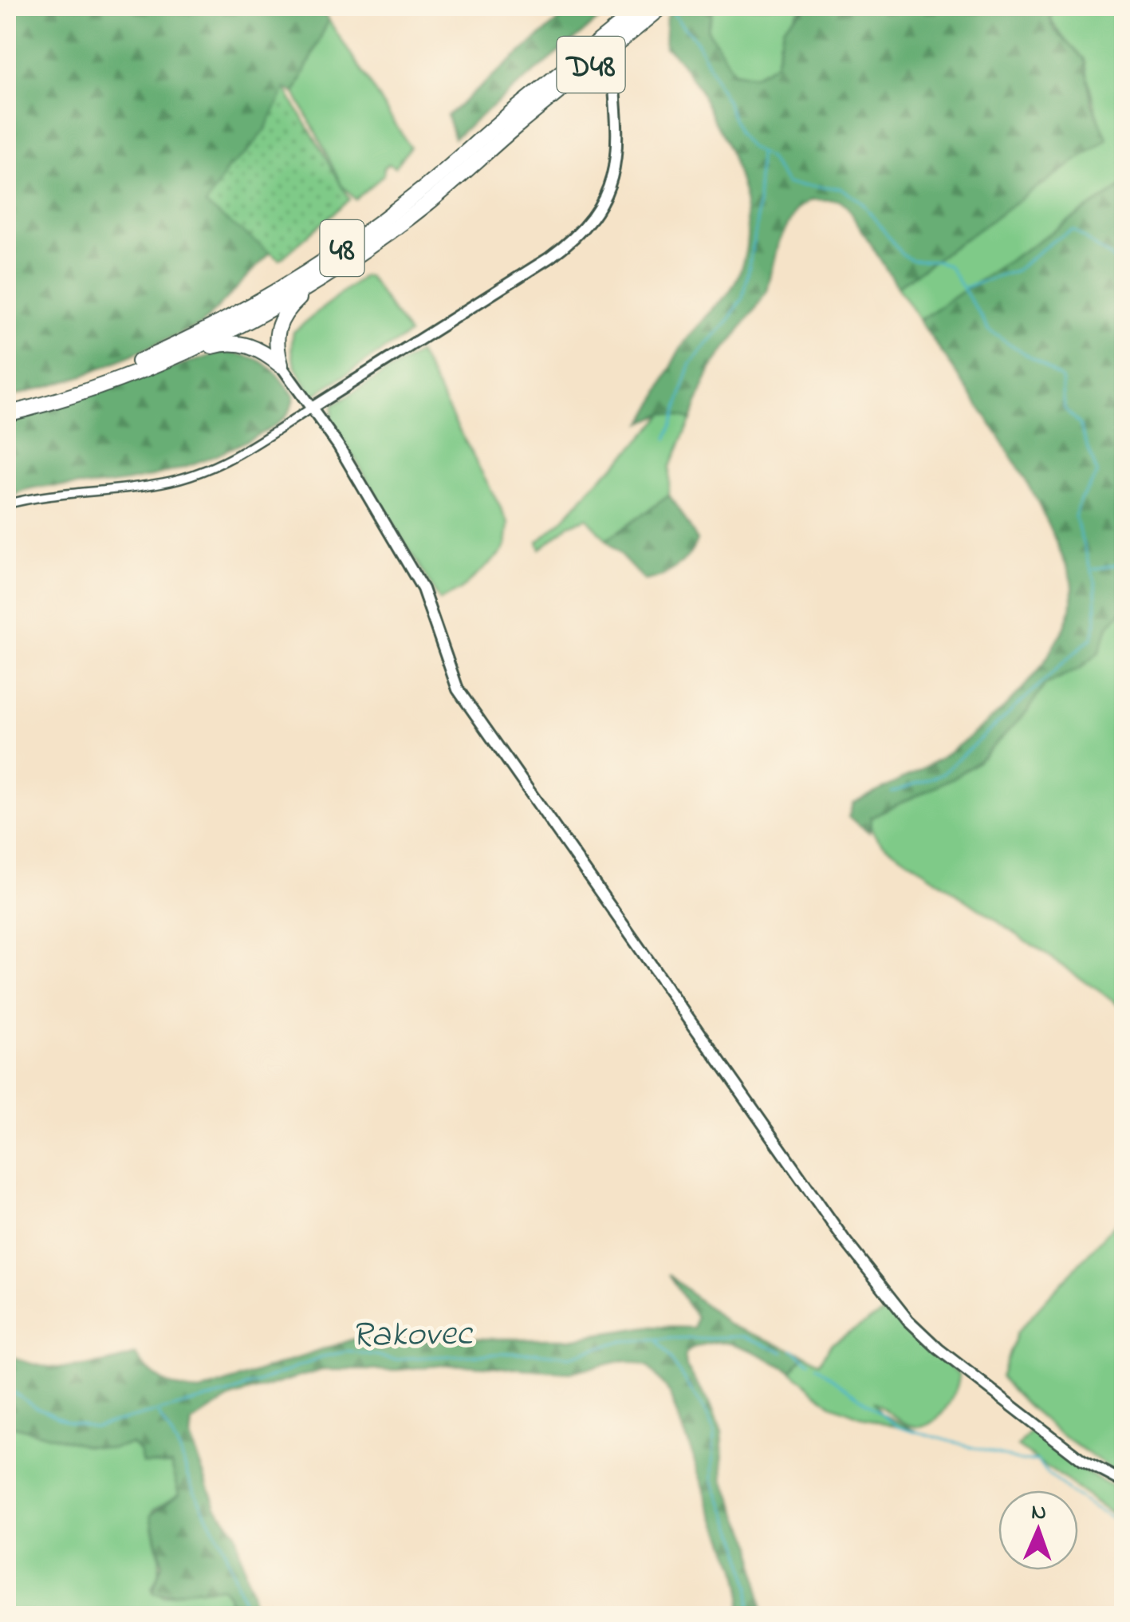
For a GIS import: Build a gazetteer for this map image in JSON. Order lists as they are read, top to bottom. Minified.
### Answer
{"streets":{"highway":["D48","48"]},"crossings":[["D48","48"]],"water":["Rakovec"],"north":"top"}
